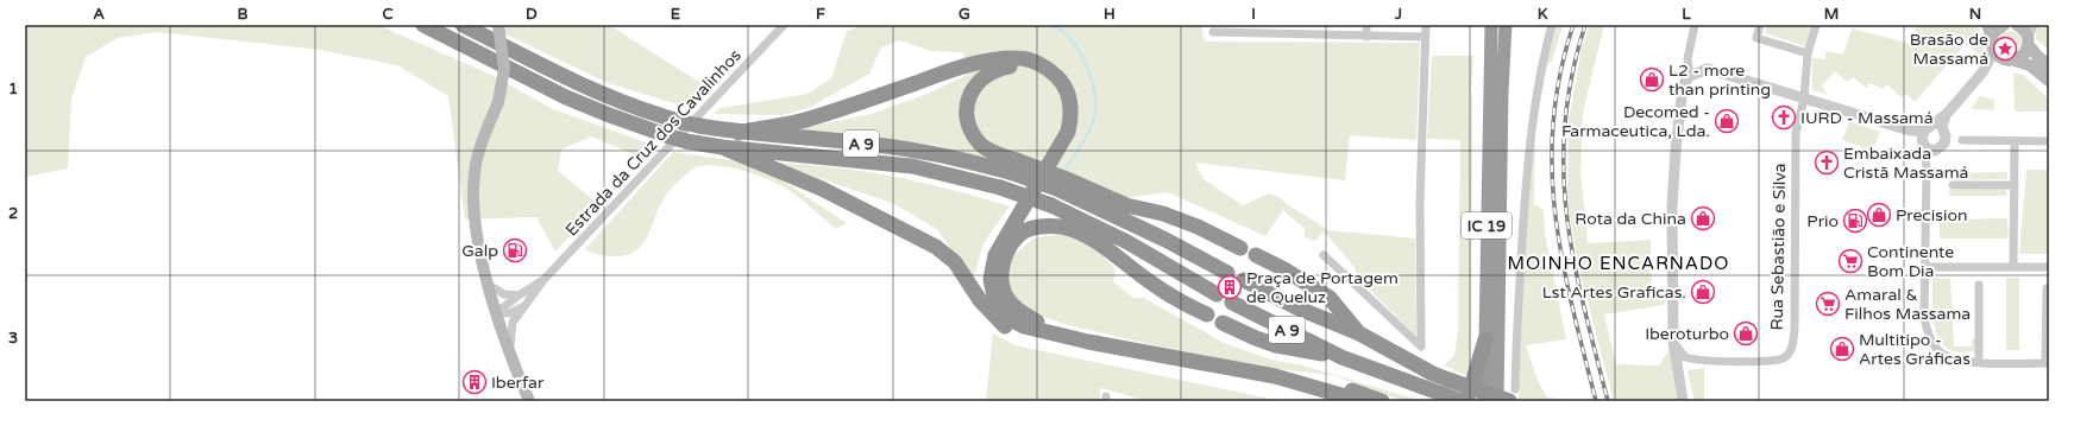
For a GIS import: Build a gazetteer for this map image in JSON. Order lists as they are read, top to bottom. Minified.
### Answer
{"streets":{"highway":["A 9","IC 19"],"street":["Estrada da Cruz dos Cavalinhos","Rua Sebastião e Silva"]},"districts":["MOINHO ENCARNADO"],"places":{"place":["Brasão de Massamá"],"shop":["L2 - more than printing","Decomed - Farmaceutica, Lda.","Precision","Rota da China","Lst Artes Graficas.","Iberoturbo","Multitipo - Artes Gráficas"],"church":["IURD - Massamá","Embaixada Cristã Massamá"],"fuel station":["Prio","Galp"],"supermarket":["Continente Bom Dia","Amaral & Filhos Massama"],"building":["Praça de Portagem de Queluz","Iberfar"]},"grid":{"columns":["A","B","C","D","E","F","G","H","I","J","K","L","M","N"],"rows":["1","2","3"]}}
